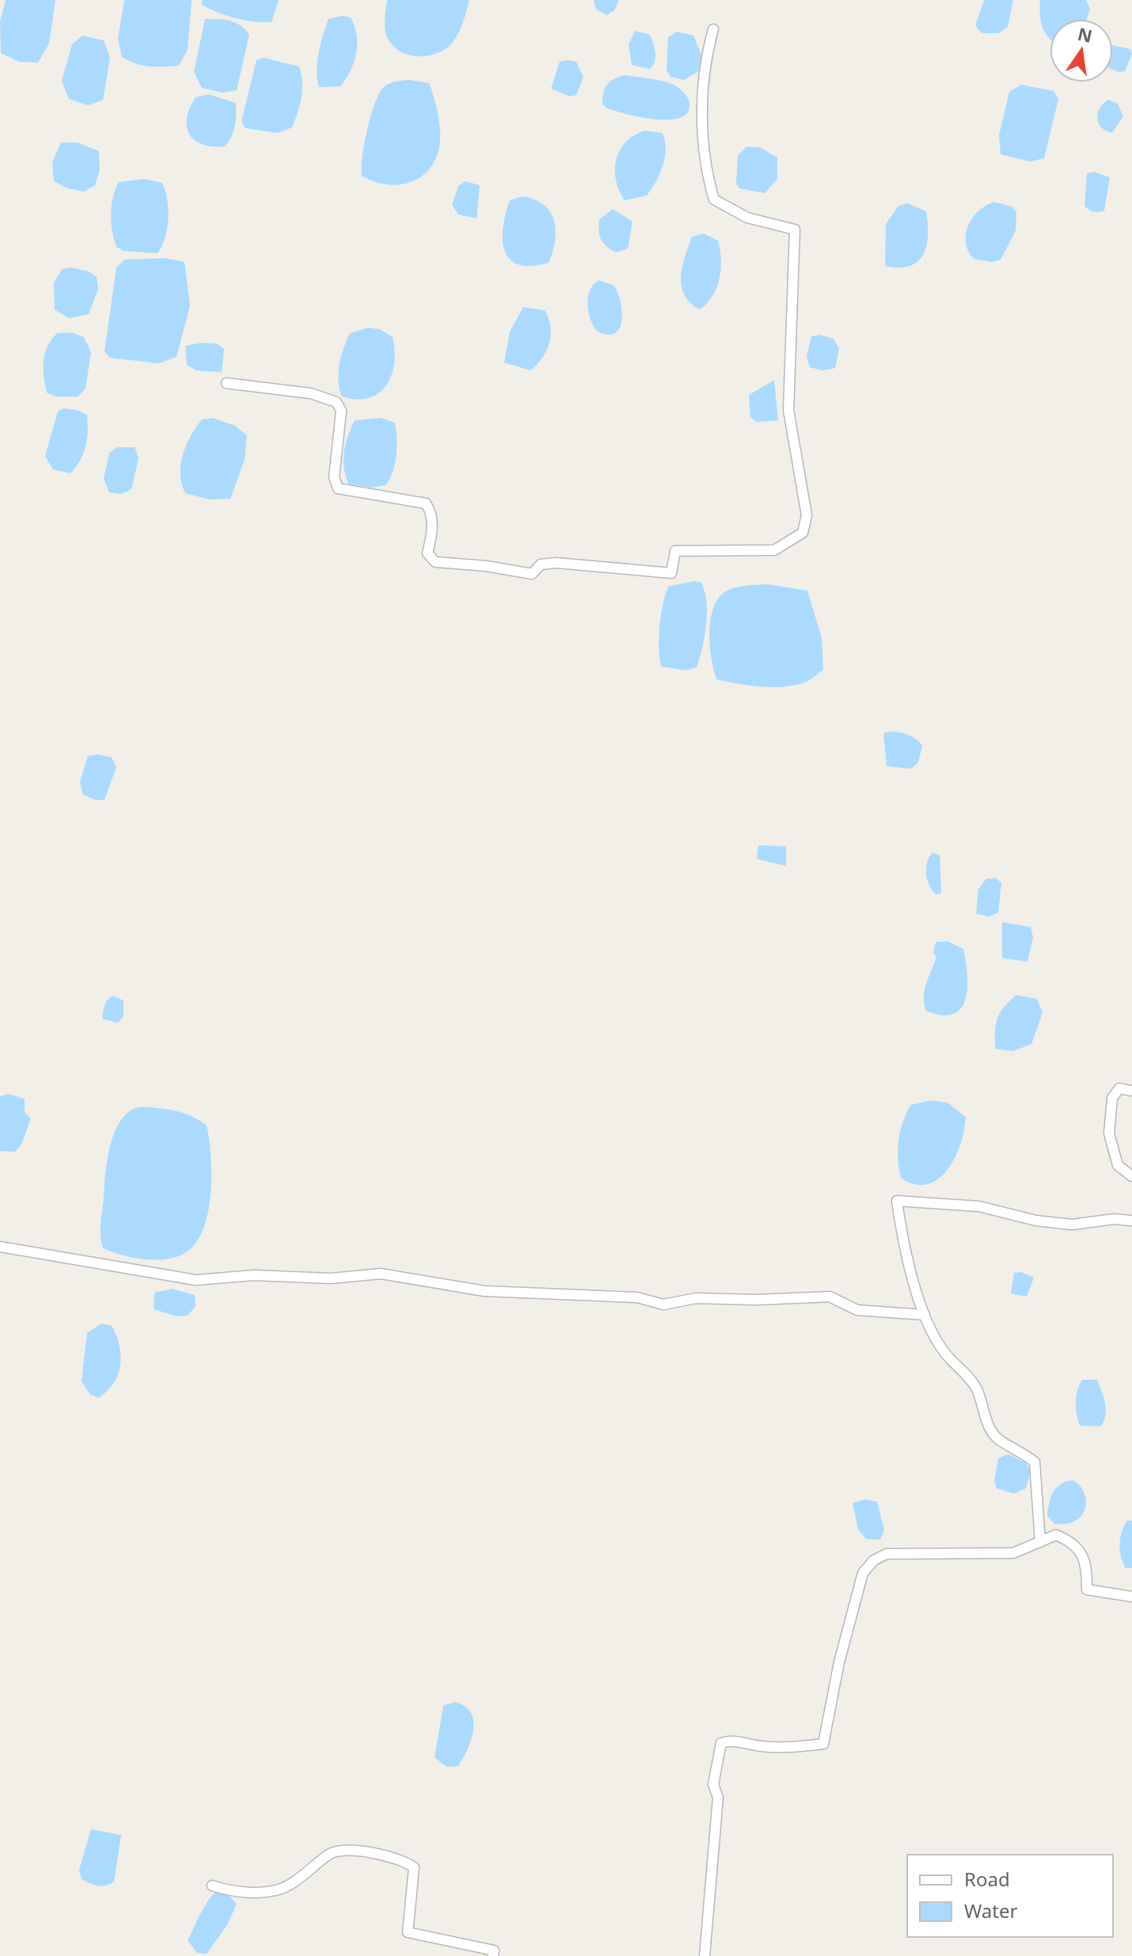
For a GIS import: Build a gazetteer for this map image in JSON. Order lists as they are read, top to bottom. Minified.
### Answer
{"legend":["Road","Water"],"north":"top"}
